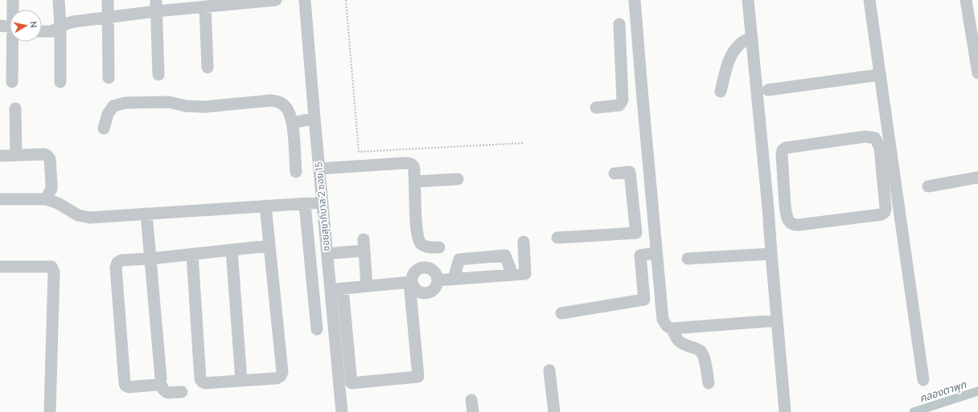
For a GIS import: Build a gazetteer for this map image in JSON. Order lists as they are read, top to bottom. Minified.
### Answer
{"streets":{"street":["ซอยสุขาภิบาล 2 ซอย 15"]},"water":["คลองตาพุก"],"north":"right"}
